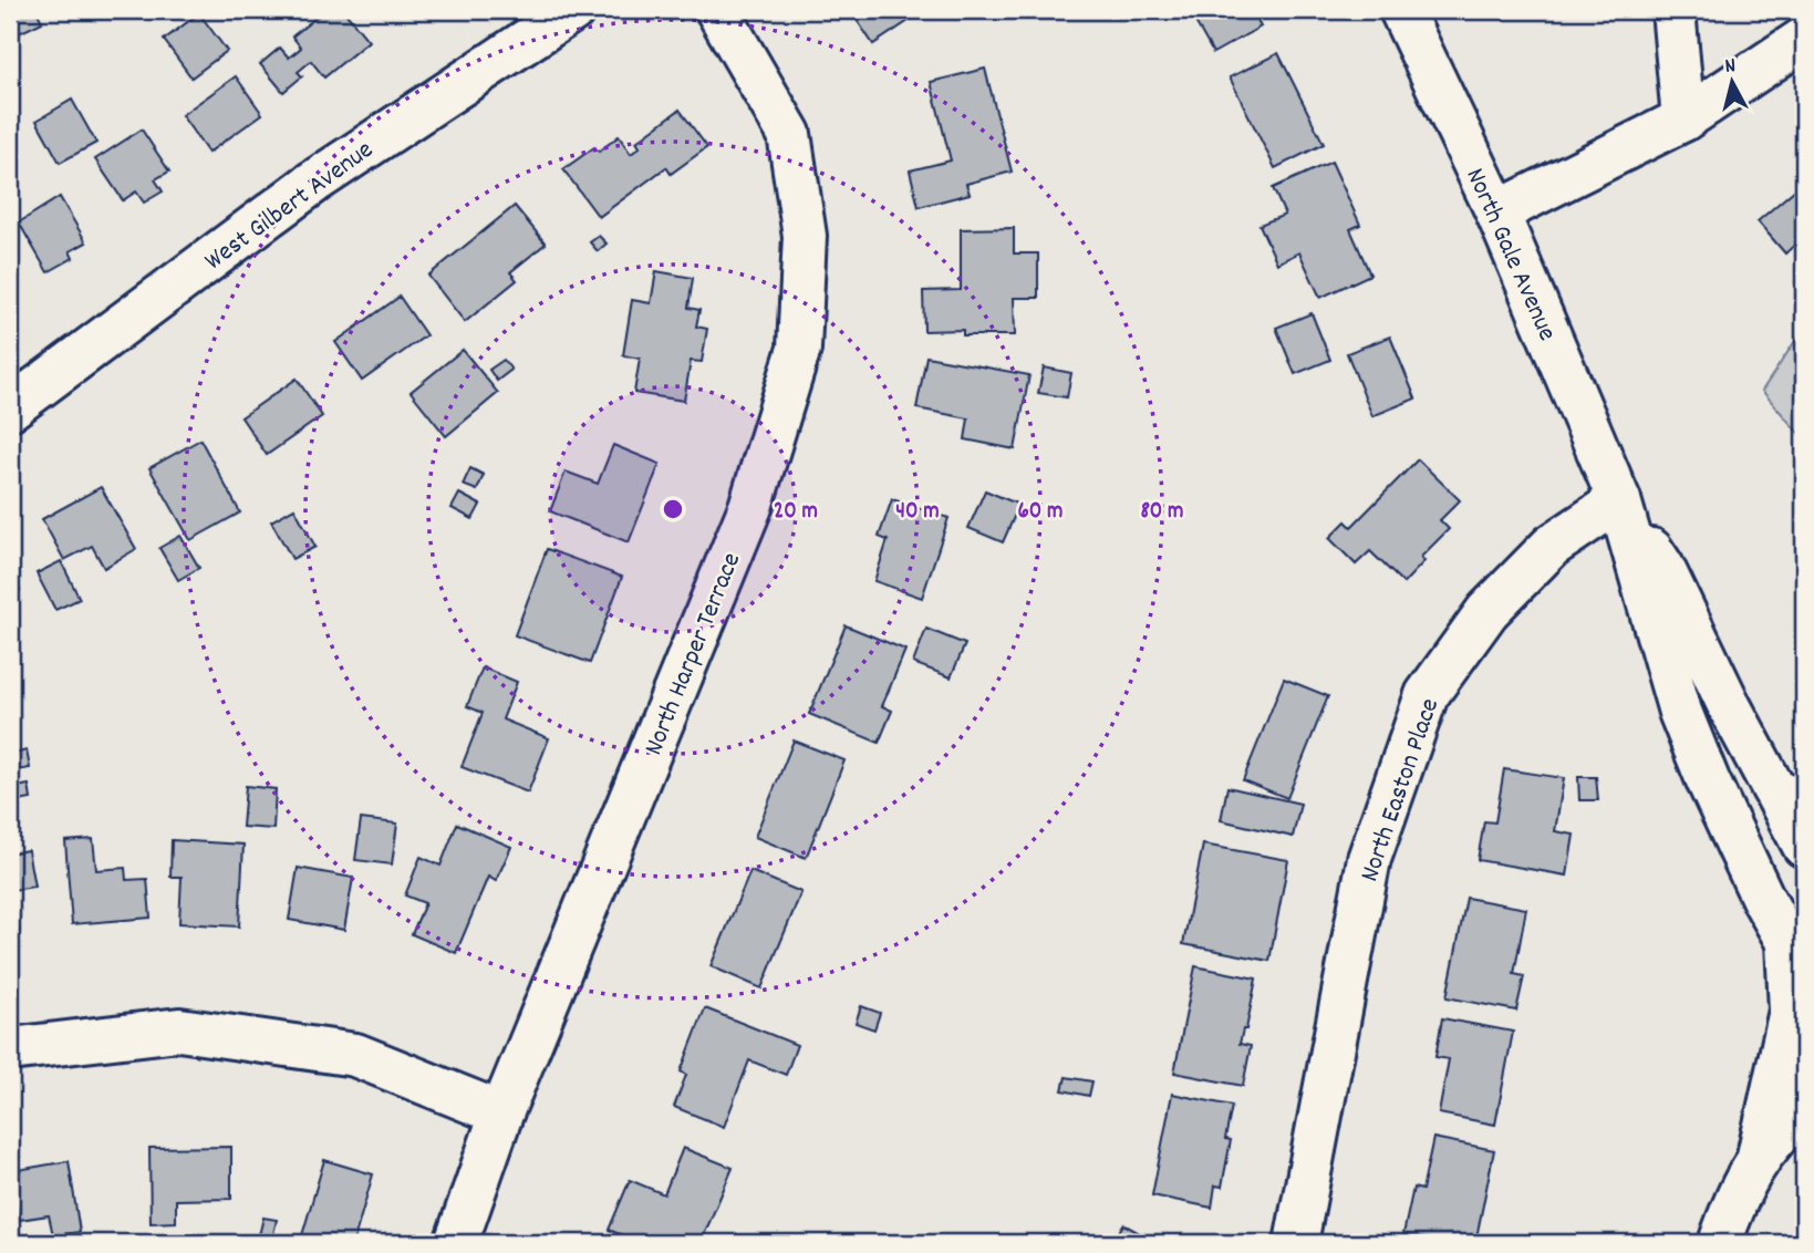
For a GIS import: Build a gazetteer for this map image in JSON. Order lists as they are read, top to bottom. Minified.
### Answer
{"streets":{"main road":["West Gilbert Avenue","North Gale Avenue","North Harper Terrace","North Easton Place"]},"crossings":[["North Gale Avenue","North Easton Place"]],"north":"top","rings":["20 m","40 m","60 m","80 m"]}
